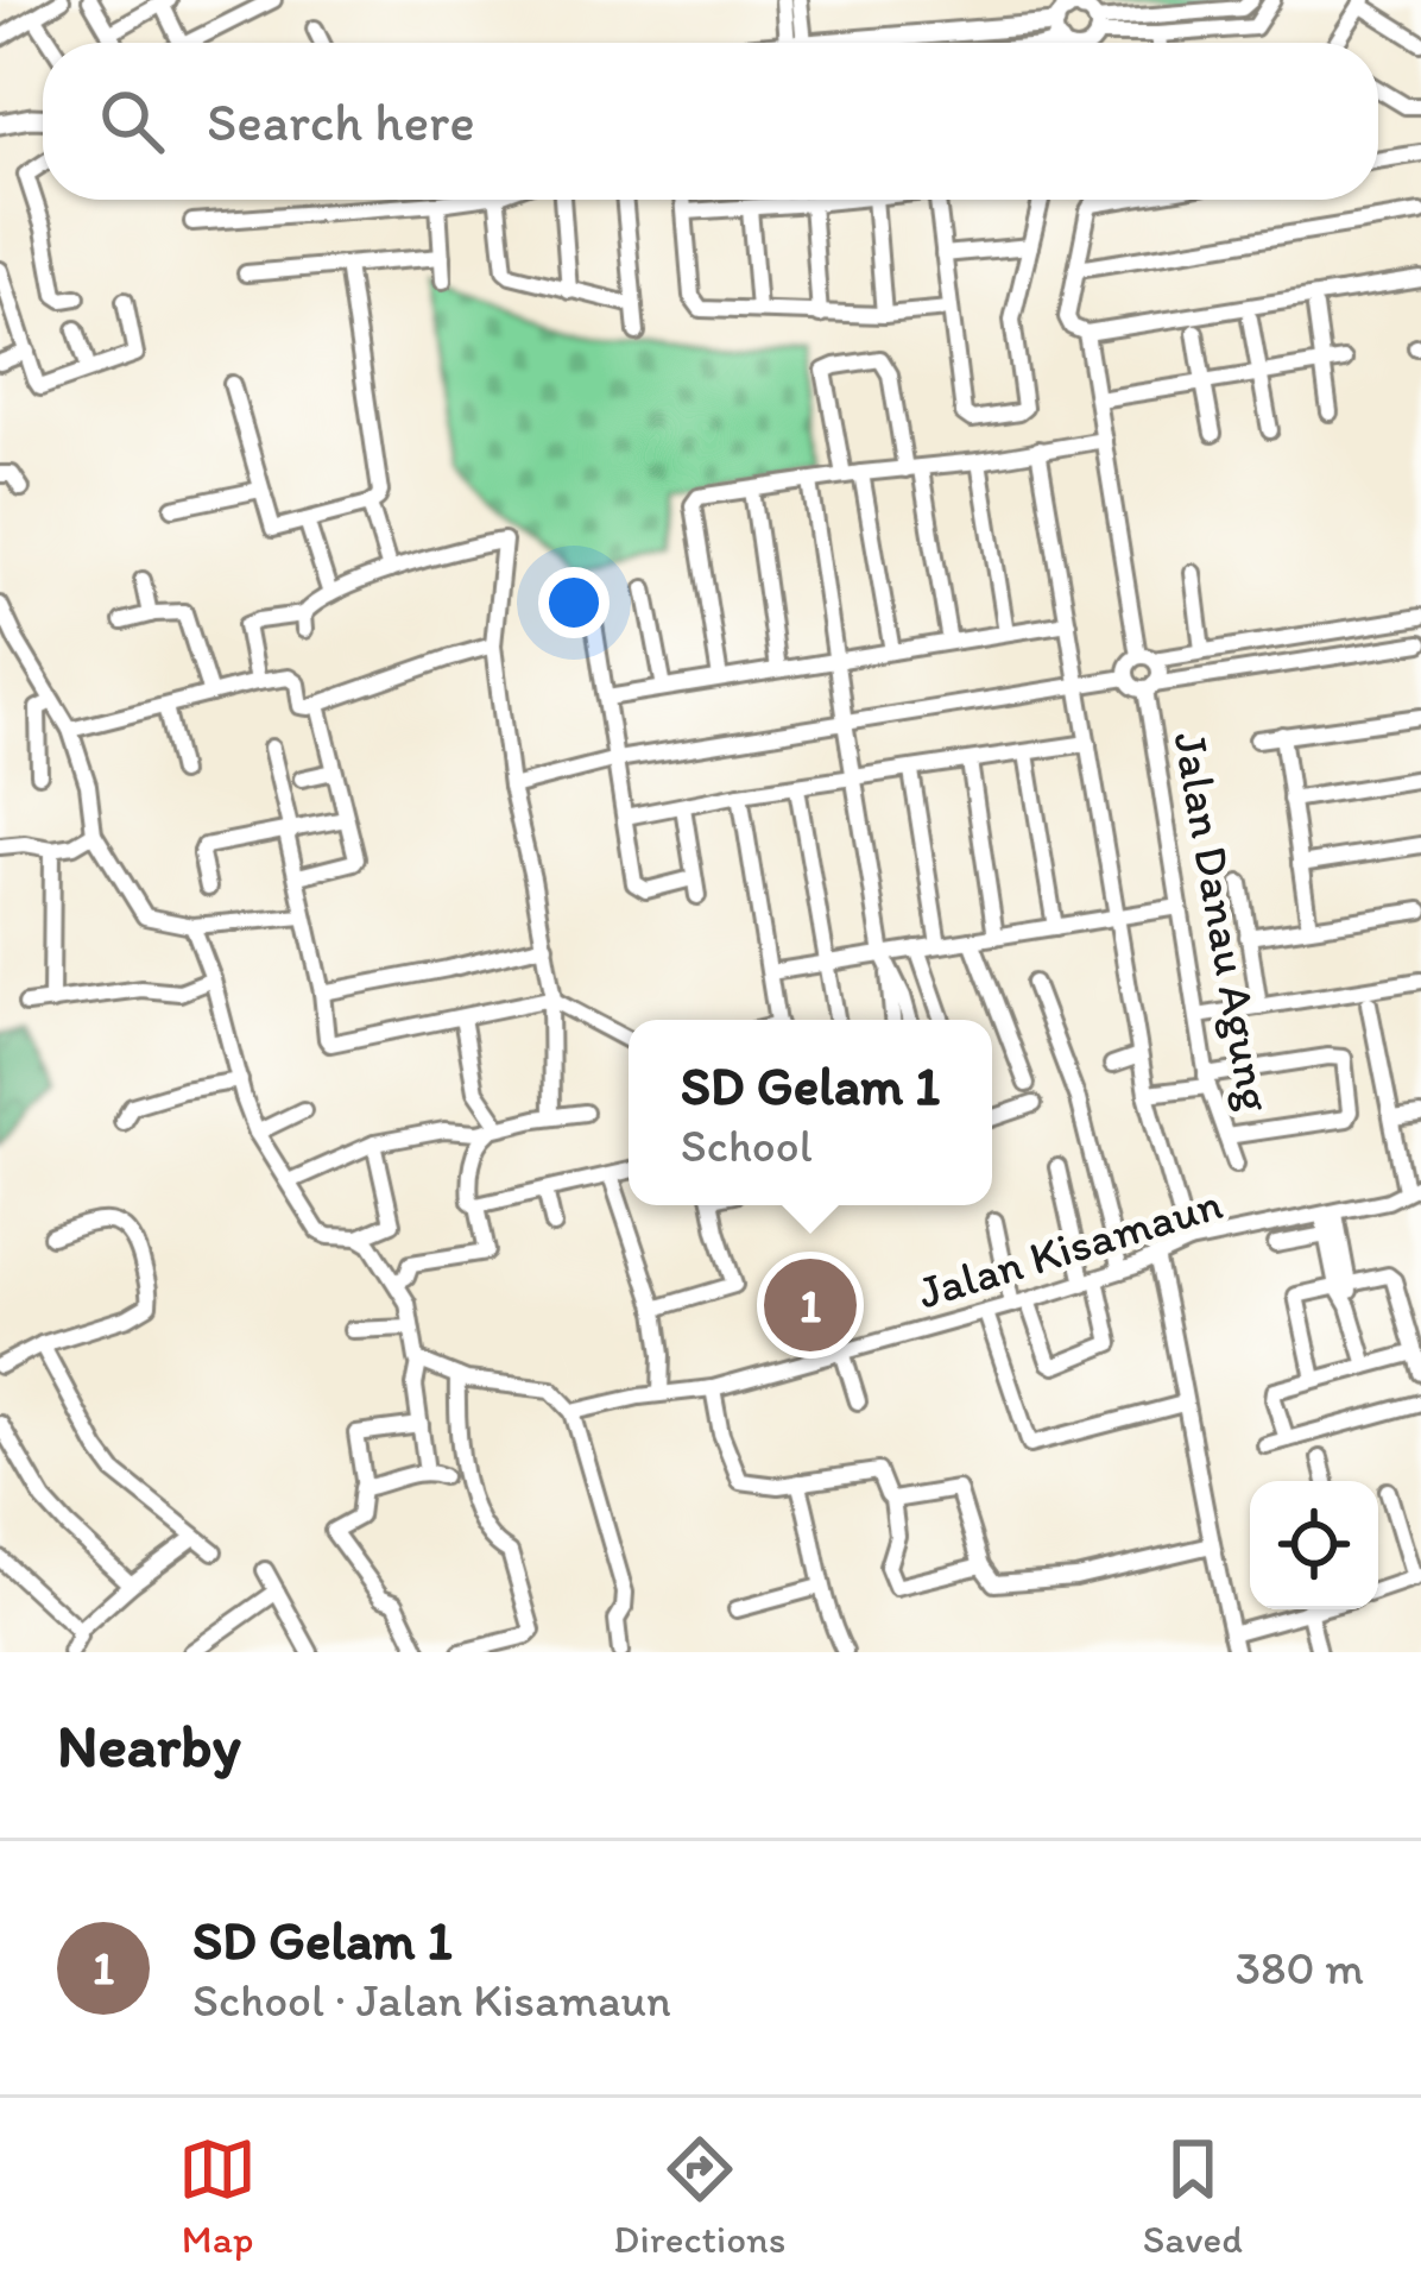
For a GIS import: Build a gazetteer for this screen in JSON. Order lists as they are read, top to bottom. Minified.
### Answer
{"streets":{"street":["Jalan Danau Agung","Jalan Kisamaun"]},"page":{"search":"Search here","popup":["SD Gelam 1","School"],"pins":"1","heading":"Nearby","list":[{"mark":"1","name":"SD Gelam 1","note":"School · Jalan Kisamaun","value":"380 m"}],"nav":["Map","Directions","Saved"]}}
